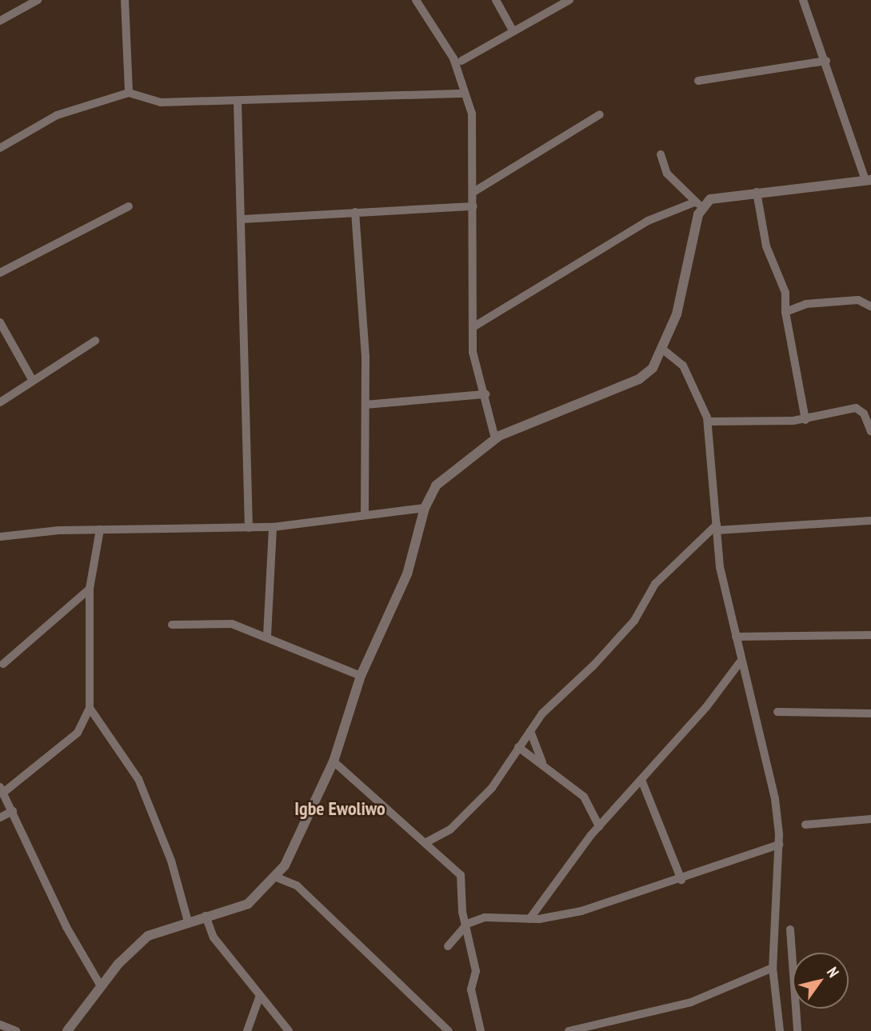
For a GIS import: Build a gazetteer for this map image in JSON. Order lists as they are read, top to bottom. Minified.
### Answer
{"districts":["Igbe Ewoliwo"],"north":"top right"}
